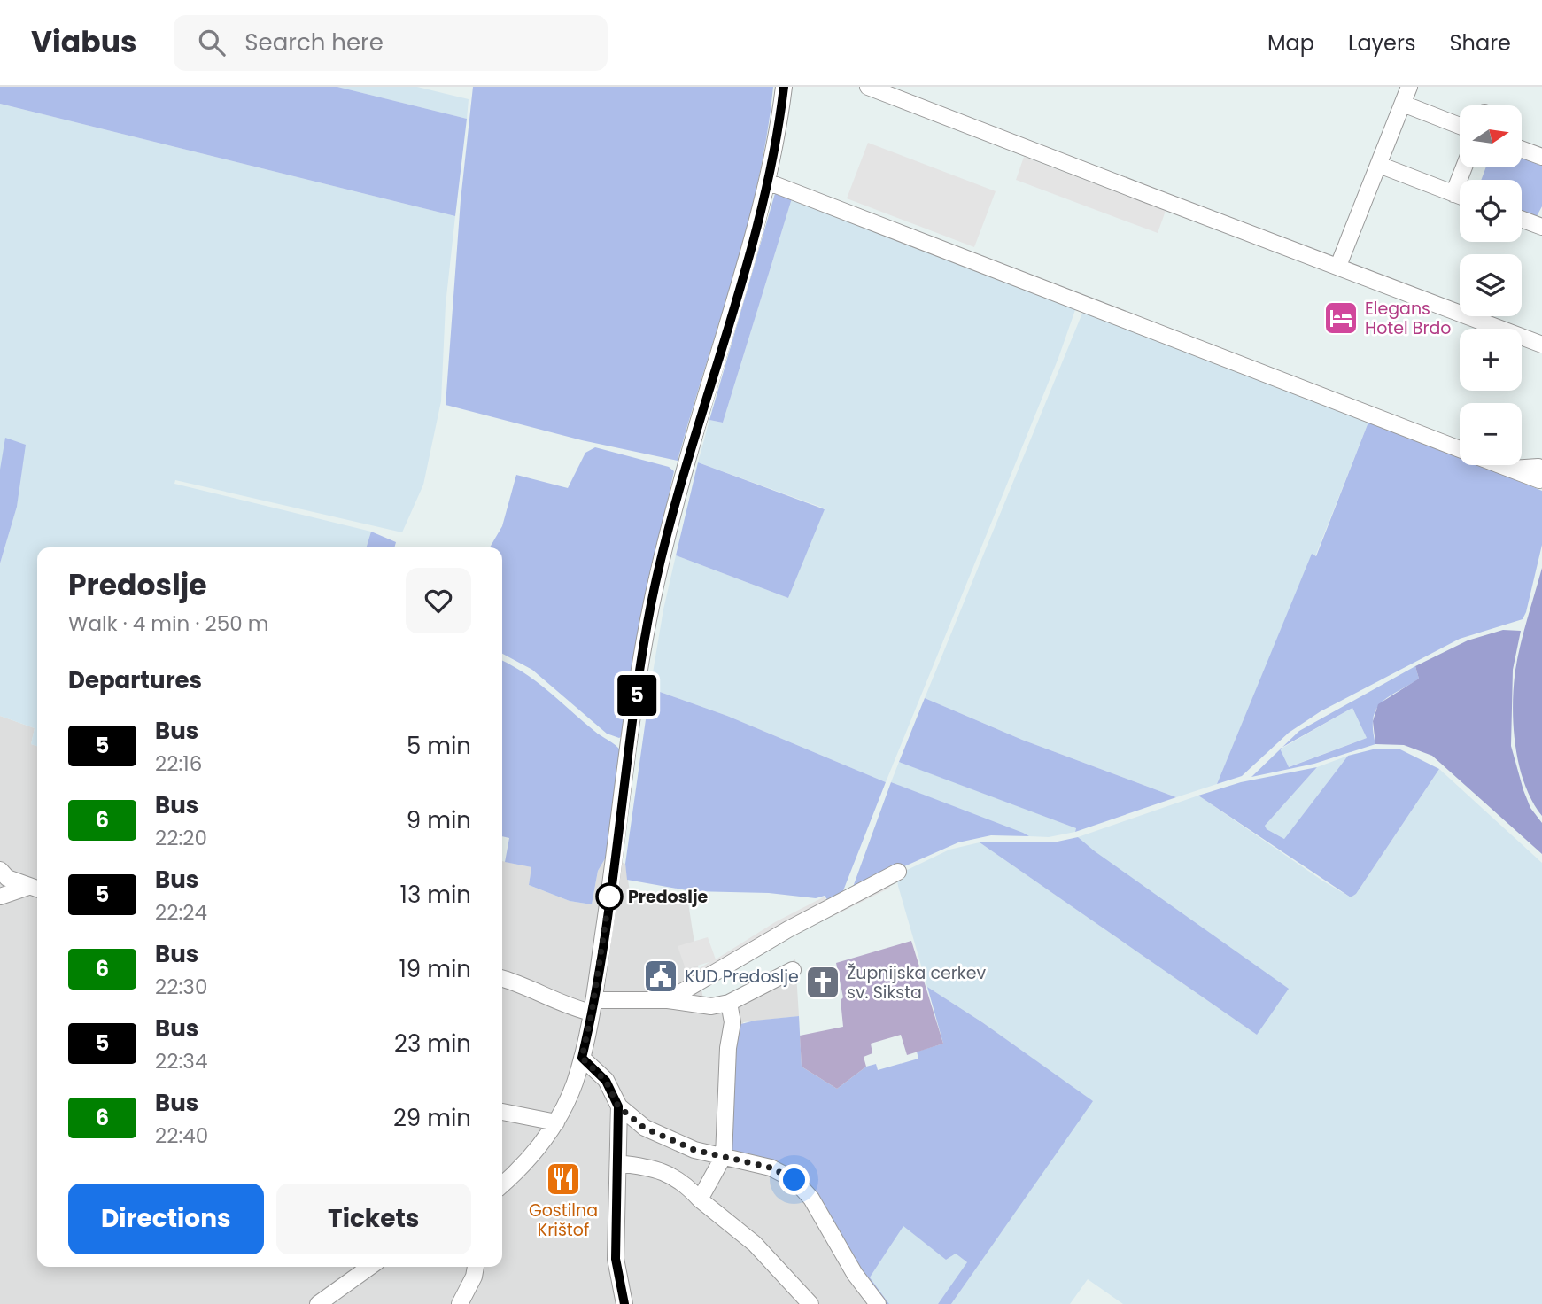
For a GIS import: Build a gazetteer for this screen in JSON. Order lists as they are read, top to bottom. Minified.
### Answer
{"places":{"hotel":["Elegans Hotel Brdo"],"other":["Predoslje"],"public building":["KUD Predoslje"],"church":["Župnijska cerkev sv. Siksta"],"restaurant":["Gostilna Krištof"]},"lines":["bus line 5"],"north":"right","page":{"header":"Viabus","search":"Search here","nav":["Map","Layers","Share"],"on_map":"5","map_buttons":["+","−"],"heading":[["Predoslje","Walk · 4 min · 250 m"],"Departures"],"list":[{"mark":"5","name":"Bus","note":"22:16","value":"5 min"},{"mark":"6","name":"Bus","note":"22:20","value":"9 min"},{"mark":"5","name":"Bus","note":"22:24","value":"13 min"},{"mark":"6","name":"Bus","note":"22:30","value":"19 min"},{"mark":"5","name":"Bus","note":"22:34","value":"23 min"},{"mark":"6","name":"Bus","note":"22:40","value":"29 min"}],"buttons":["Directions","Tickets"]}}
